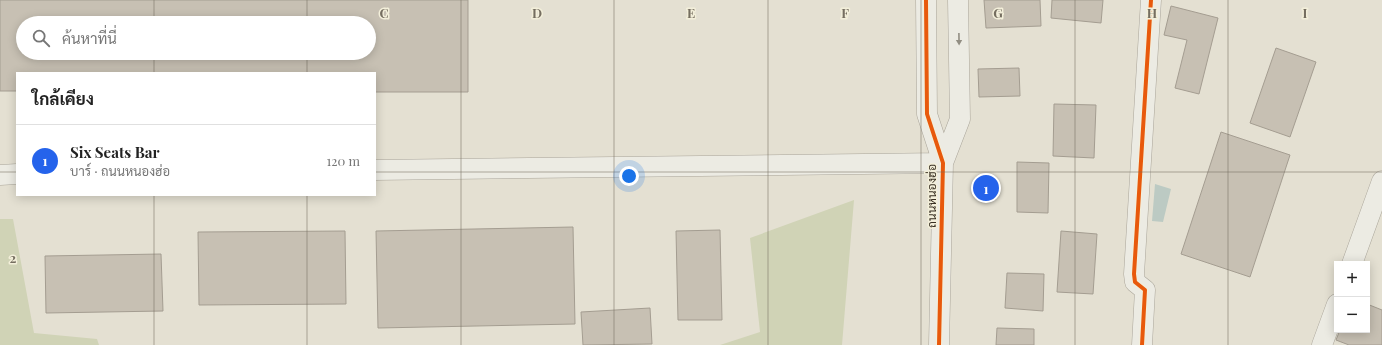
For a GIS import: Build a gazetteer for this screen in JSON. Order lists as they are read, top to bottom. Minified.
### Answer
{"streets":{"street":["ถนนหนองฮ่อ"]},"page":{"search":"ค้นหาที่นี่","heading":"ใกล้เคียง","list":[{"mark":"1","name":"Six Seats Bar","note":"บาร์ · ถนนหนองฮ่อ","value":"120 m"}],"pins":"1","map_buttons":["+","−"]},"grid":{"columns":["C","D","E","F","G","H","I"],"rows":["2"]}}
